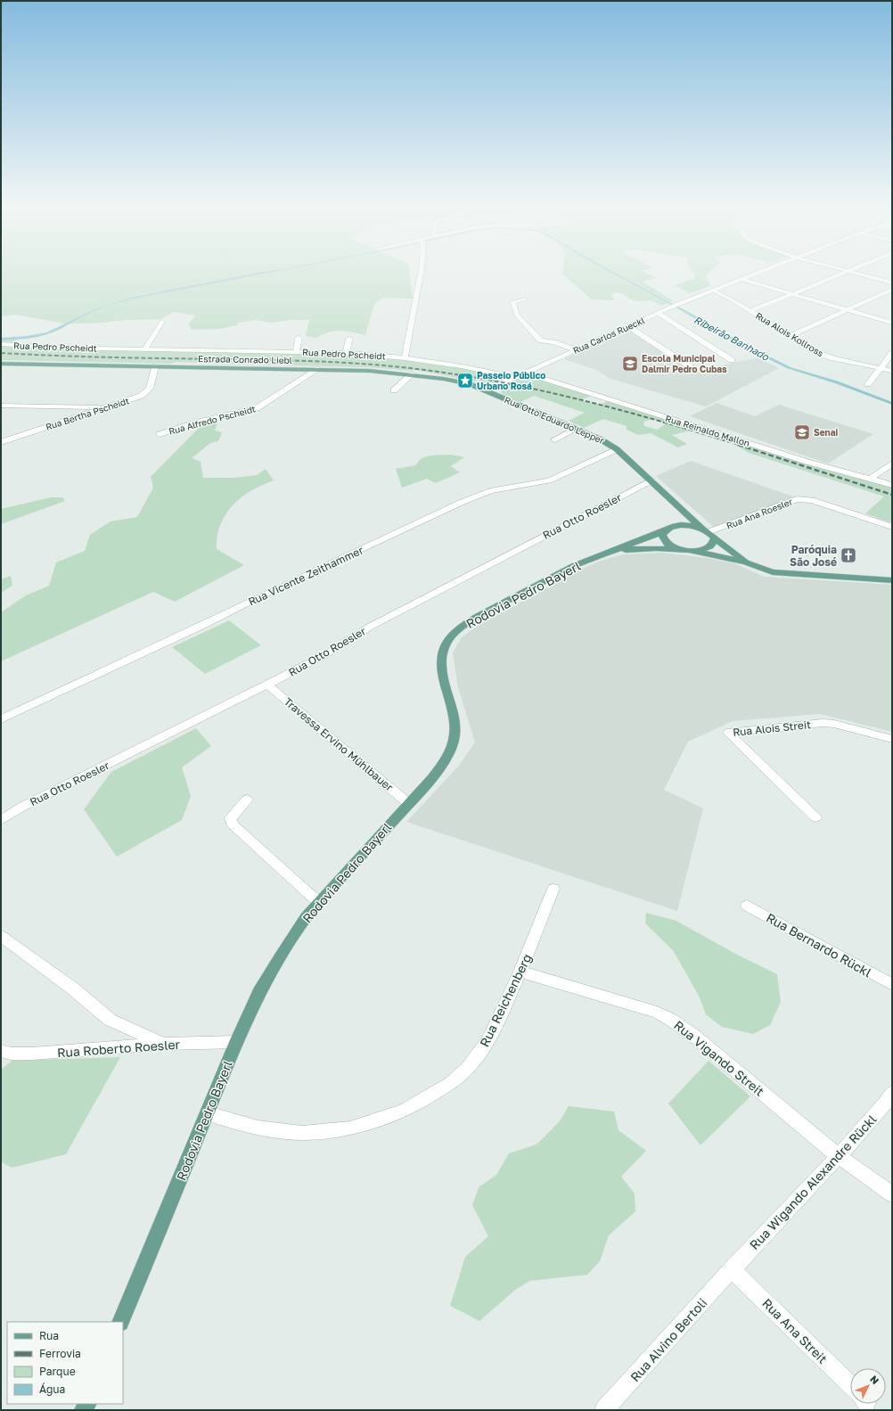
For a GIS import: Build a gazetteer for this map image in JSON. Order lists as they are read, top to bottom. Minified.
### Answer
{"streets":{"main road":["Estrada Conrado Liebl","Rua Otto Eduardo Lepper","Rodovia Pedro Bayerl"],"street":["Rua Alois Kollross","Rua Carlos Rueckl","Rua Pedro Pscheidt","Rua Bertha Pscheidt","Rua Alfredo Pscheidt","Rua Reinaldo Mallon","Rua Ana Roesler","Rua Otto Roesler","Rua Vicente Zeithammer","Rua Alois Streit","Travessa Ervino Mühlbauer","Rua Bernardo Rückl","Rua Reichenberg","Rua Roberto Roesler","Rua Vigando Streit","Rua Wigando Alexandre Rückl","Rua Ana Streit","Rua Alvino Bertoli"]},"crossings":[["Rua Alois Kollross","Rua Carlos Rueckl"],["Rua Carlos Rueckl","Rua Pedro Pscheidt"],["Rua Carlos Rueckl","Estrada Conrado Liebl"],["Rua Carlos Rueckl","Rua Otto Eduardo Lepper"],["Rua Carlos Rueckl","Rua Reinaldo Mallon"],["Estrada Conrado Liebl","Rua Bertha Pscheidt"],["Estrada Conrado Liebl","Rua Alfredo Pscheidt"],["Estrada Conrado Liebl","Rua Otto Eduardo Lepper"],["Rua Otto Eduardo Lepper","Rua Ana Roesler"],["Rua Otto Eduardo Lepper","Rua Otto Roesler"],["Rua Otto Eduardo Lepper","Rua Vicente Zeithammer"],["Rua Otto Eduardo Lepper","Rodovia Pedro Bayerl"],["Rua Otto Roesler","Travessa Ervino Mühlbauer"],["Rodovia Pedro Bayerl","Travessa Ervino Mühlbauer"],["Rodovia Pedro Bayerl","Rua Reichenberg"],["Rodovia Pedro Bayerl","Rua Roberto Roesler"],["Rua Reichenberg","Rua Vigando Streit"],["Rua Vigando Streit","Rua Wigando Alexandre Rückl"],["Rua Wigando Alexandre Rückl","Rua Ana Streit"],["Rua Wigando Alexandre Rückl","Rua Alvino Bertoli"],["Rua Ana Streit","Rua Alvino Bertoli"]],"water":["Ribeirão Banhado"],"places":{"school or university":["Escola Municipal Dalmir Pedro Cubas","Senai"],"place":["Passeio Público Urbano Rosá"],"church":["Paróquia São José"]},"legend":["Rua","Ferrovia","Parque","Água"],"north":"top right"}
